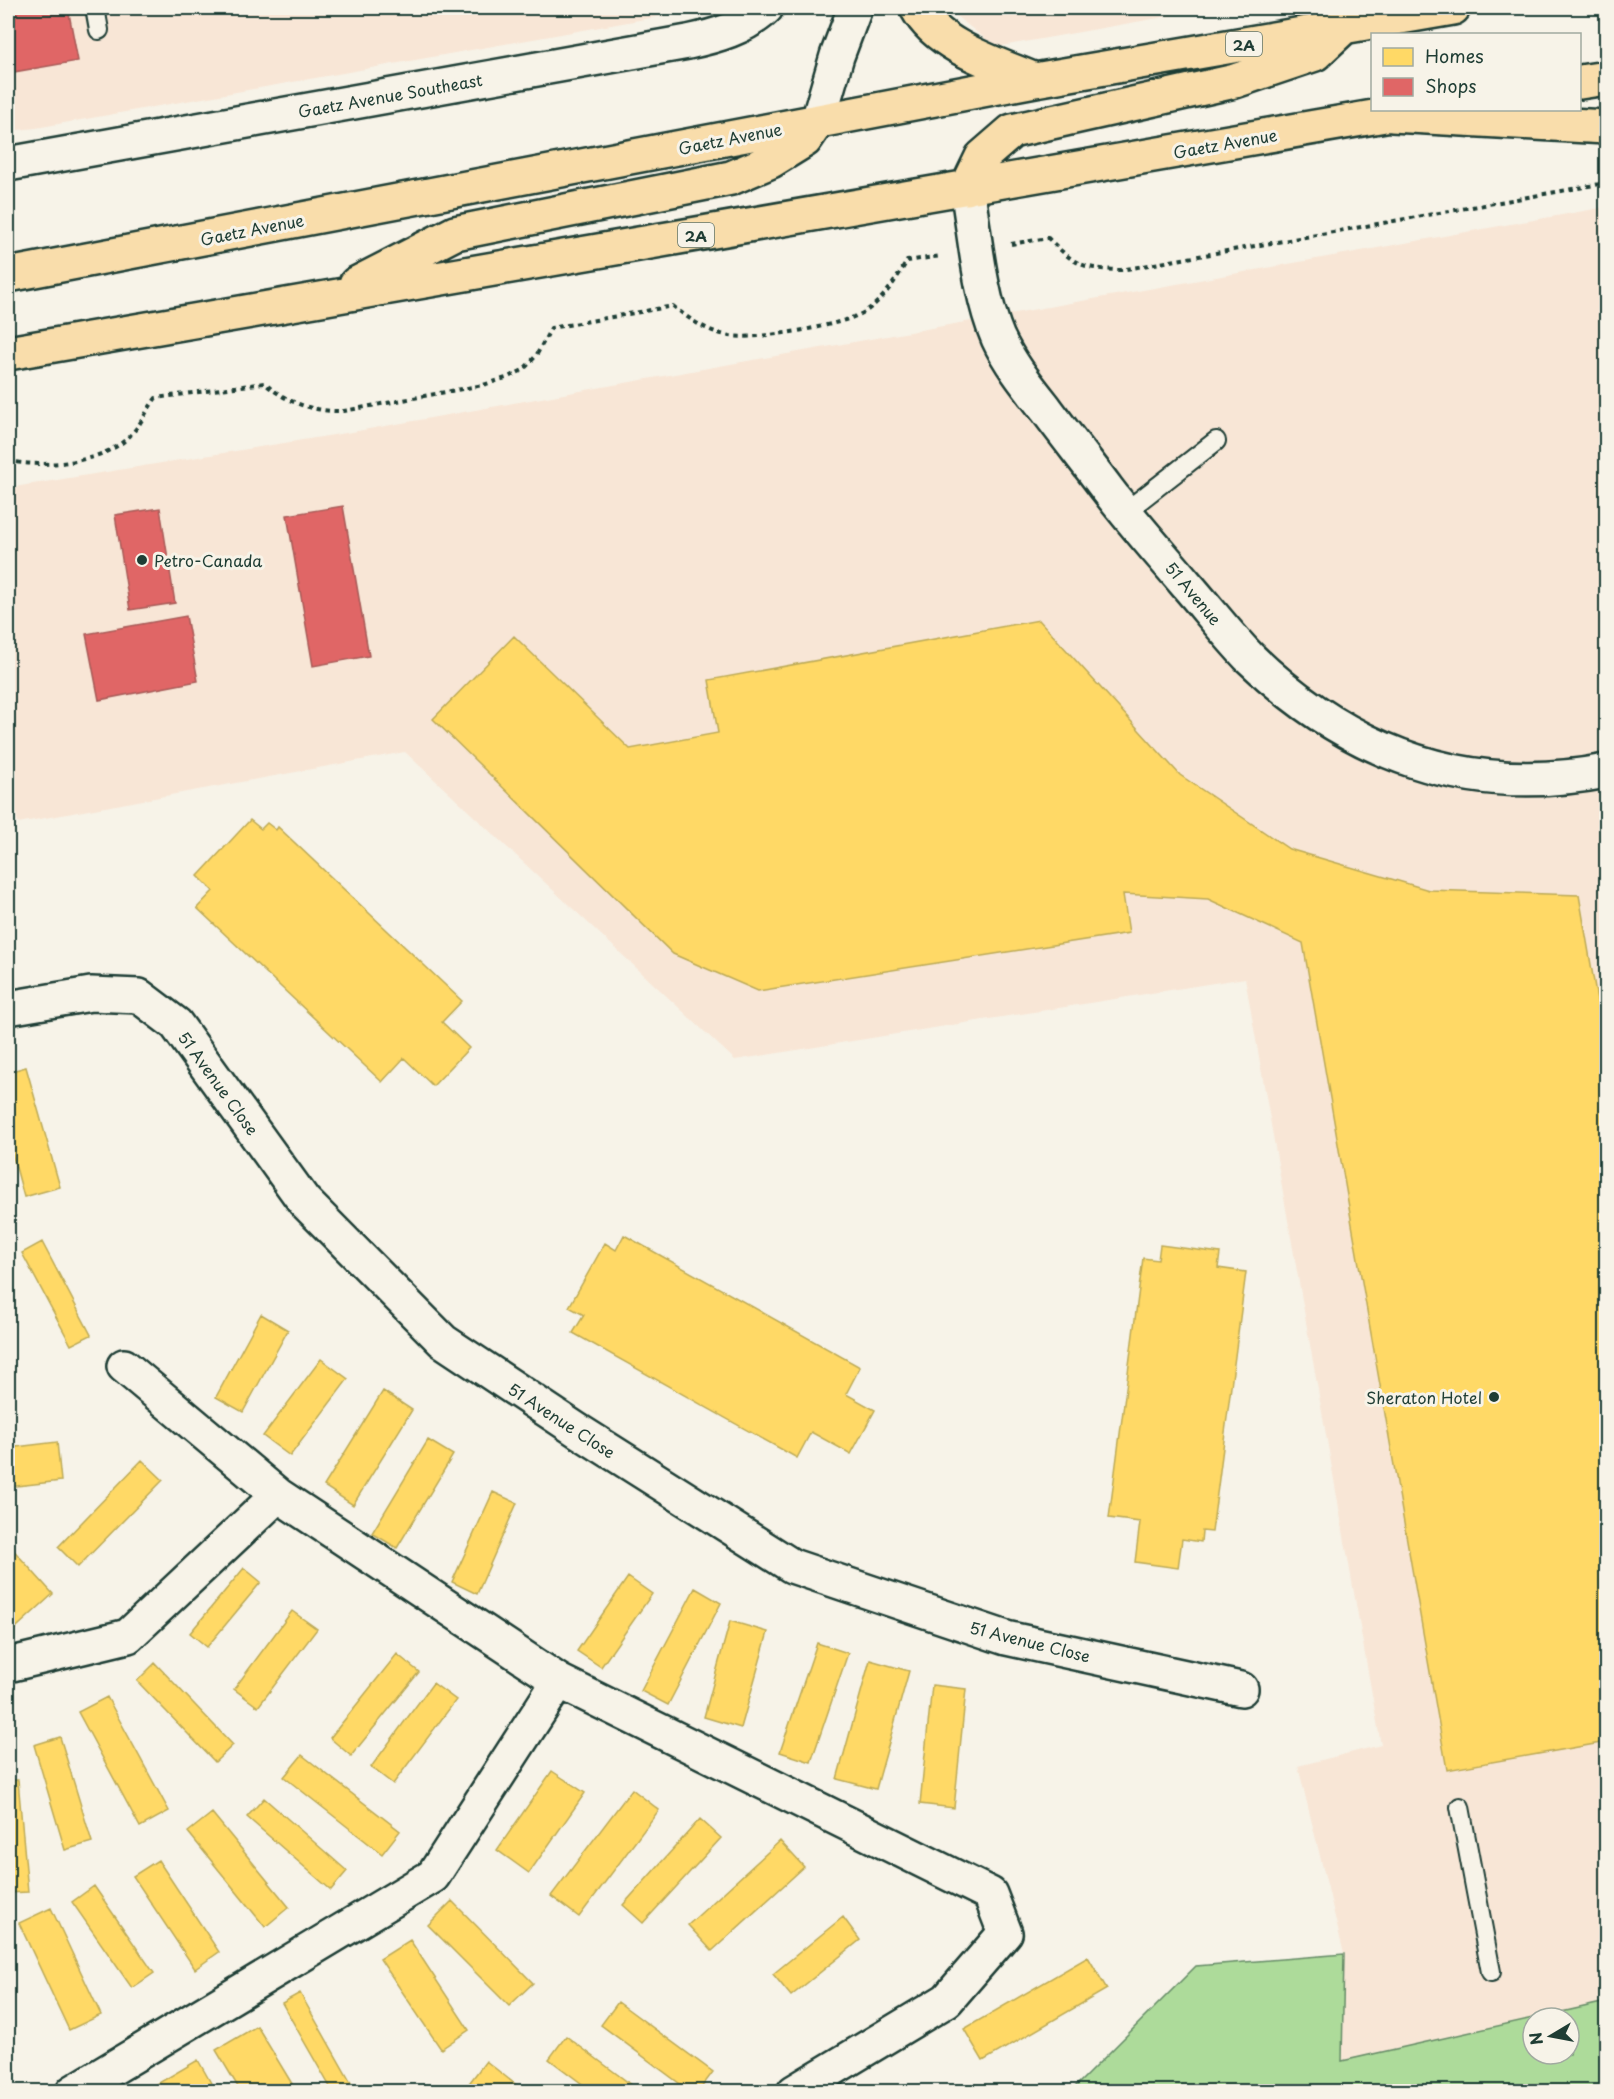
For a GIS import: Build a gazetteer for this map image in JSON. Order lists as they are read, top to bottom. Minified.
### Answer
{"streets":{"main road":["2A","Gaetz Avenue"],"street":["Gaetz Avenue Southeast","51 Avenue","51 Avenue Close"]},"crossings":[["Gaetz Avenue","51 Avenue"]],"places":["Petro-Canada","Sheraton Hotel"],"legend":["Homes","Shops"],"north":"left"}
